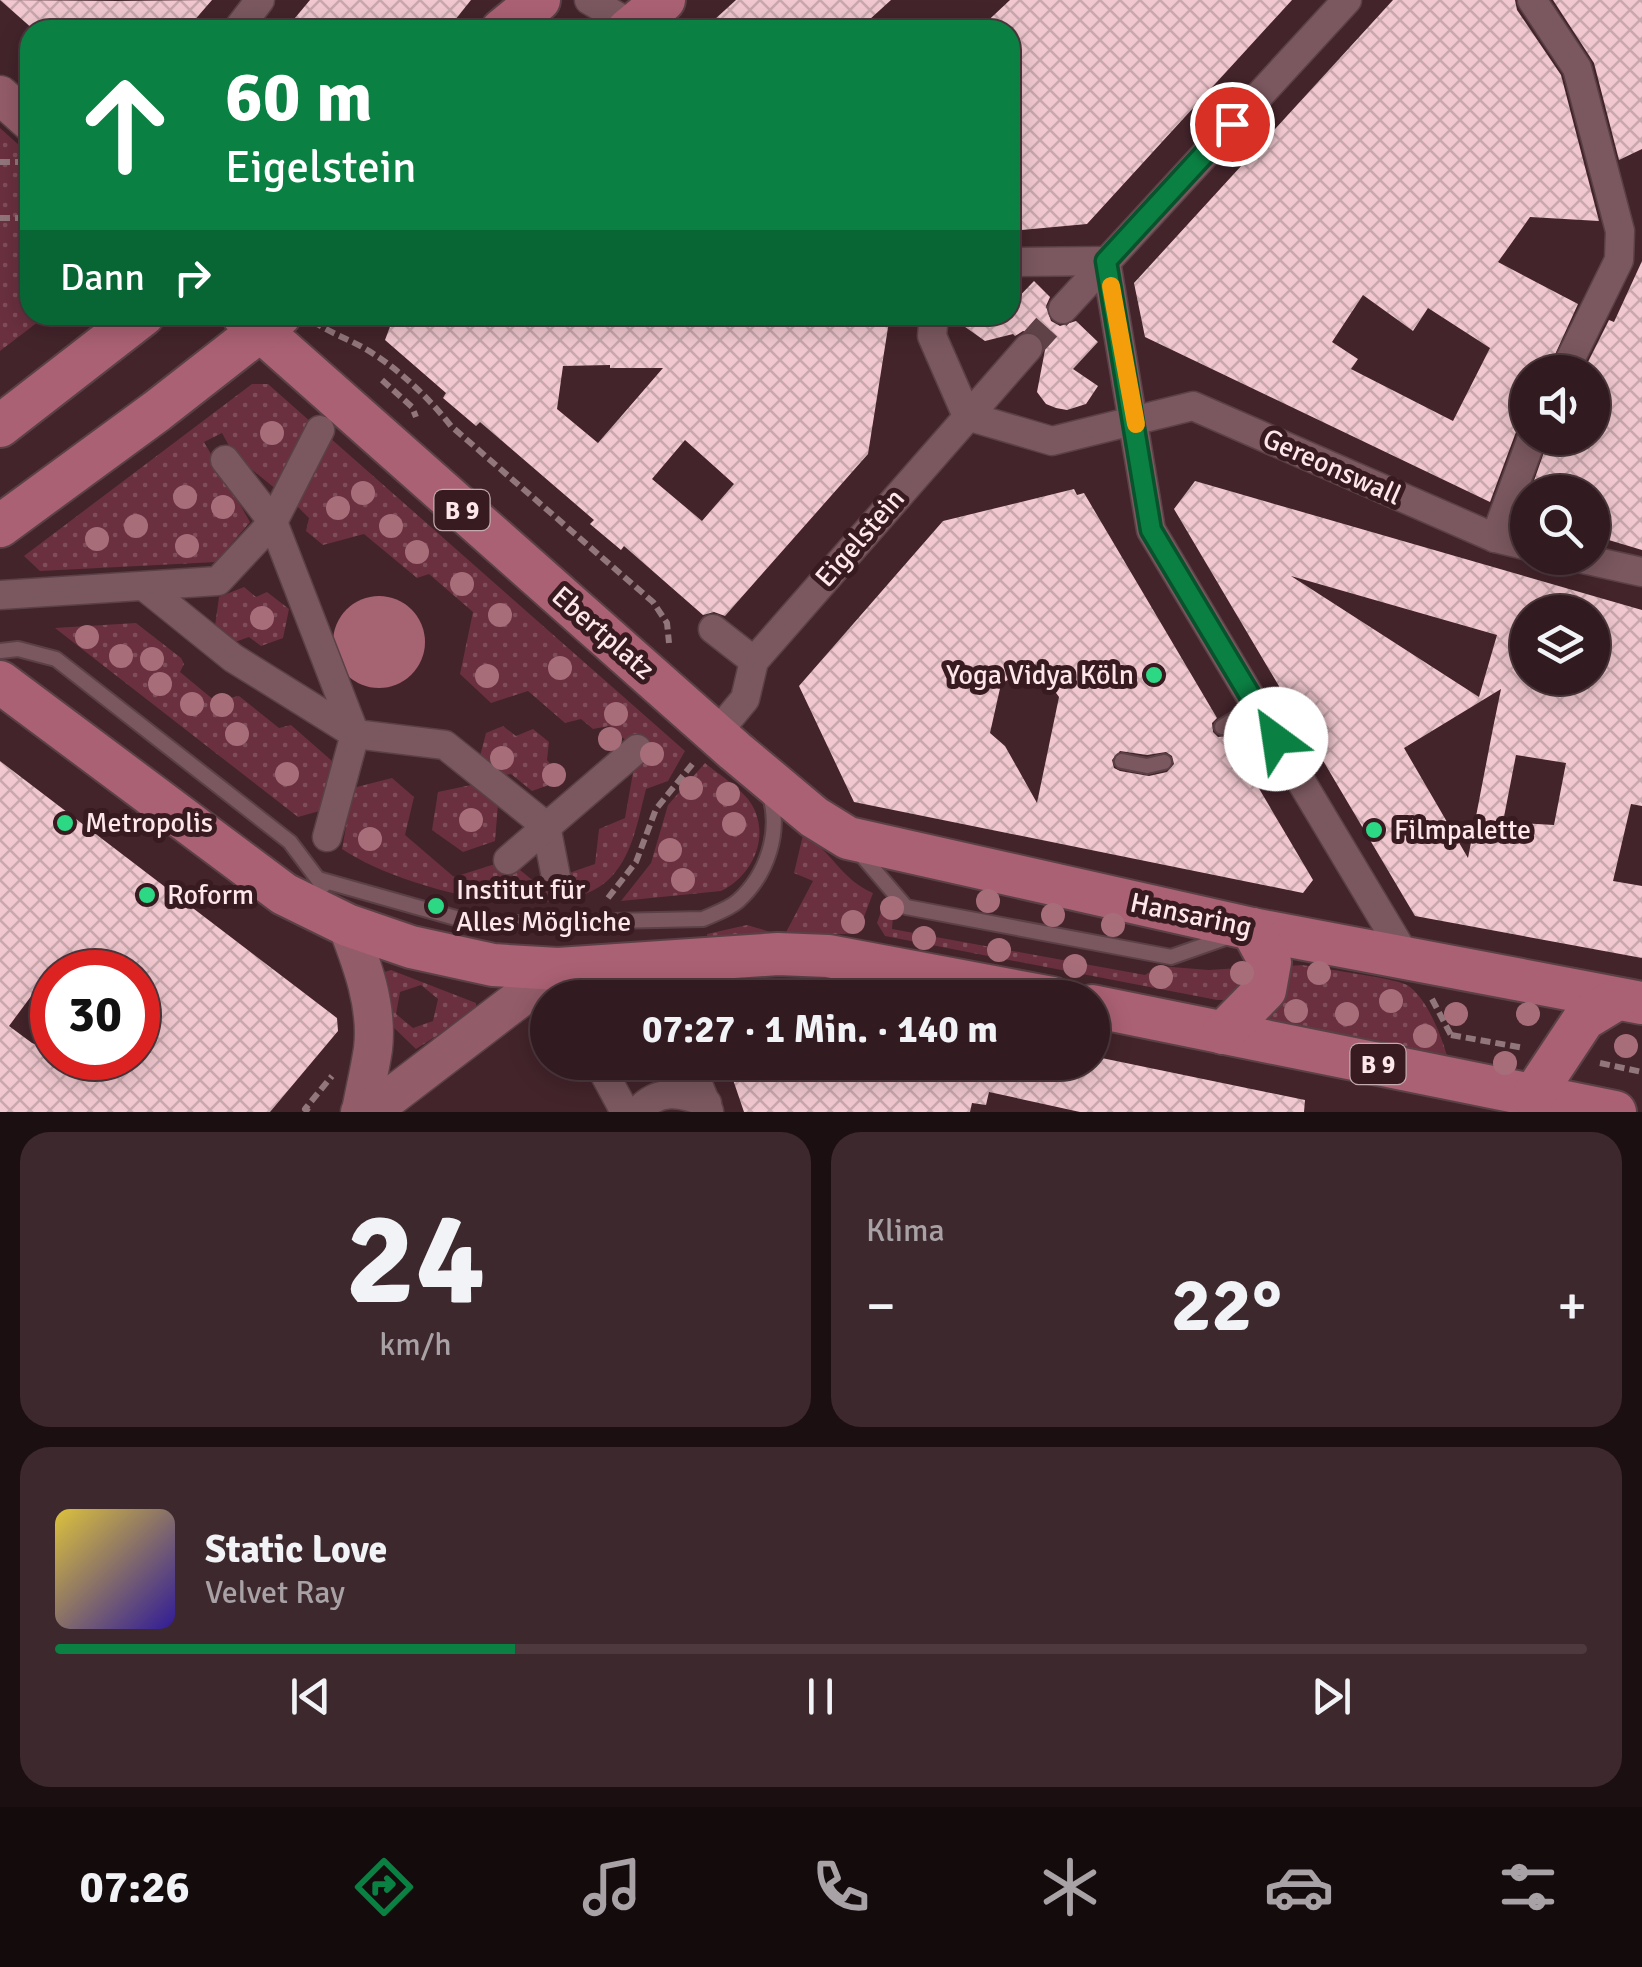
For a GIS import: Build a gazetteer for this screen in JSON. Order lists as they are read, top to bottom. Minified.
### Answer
{"streets":{"main road":["B 9","Ebertplatz","Hansaring"],"street":["Gereonswall","Eigelstein"]},"crossings":[["Eigelstein","Ebertplatz"],["Ebertplatz","Hansaring"]],"places":["Yoga Vidya Köln","Metropolis","Filmpalette","Roform","Institut für Alles Mögliche"],"page":{"turn":["60 m","Eigelstein"],"then":"Dann","limit":"30","trip":"07:27 · 1 Min. · 140 m","tile":[["24","km/h"],"Klima"],"heat":["−","22°","+"],"song":["Static Love","Velvet Ray"],"tabs":"07:26"}}
